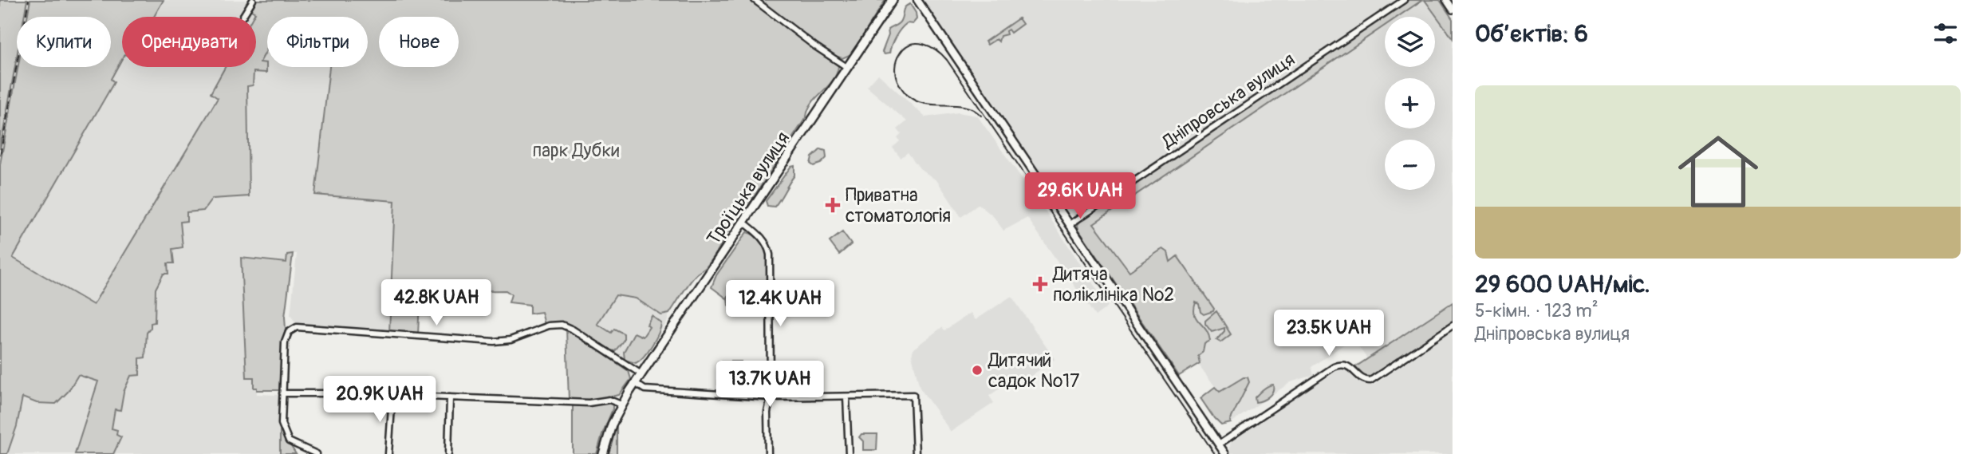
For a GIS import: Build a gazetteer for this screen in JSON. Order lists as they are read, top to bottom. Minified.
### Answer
{"streets":{"main road":["Троїцька вулиця"],"street":["Дніпровська вулиця"]},"parks":["парк Дубки"],"places":{"health":["Приватна стоматологія","Дитяча поліклініка №2"],"other":["Дитячий садок №17"]},"page":{"heading":"Об’єктів: 6","map_buttons":["+","−"],"chip":["Купити","Орендувати","Фільтри","Нове"],"list":[{"name":"29 600 UAH/міс.","note":"5-кімн. · 123 m² · Дніпровська вулиця"}],"price":["29.6K UAH","42.8K UAH","12.4K UAH","23.5K UAH","13.7K UAH","20.9K UAH"]}}
